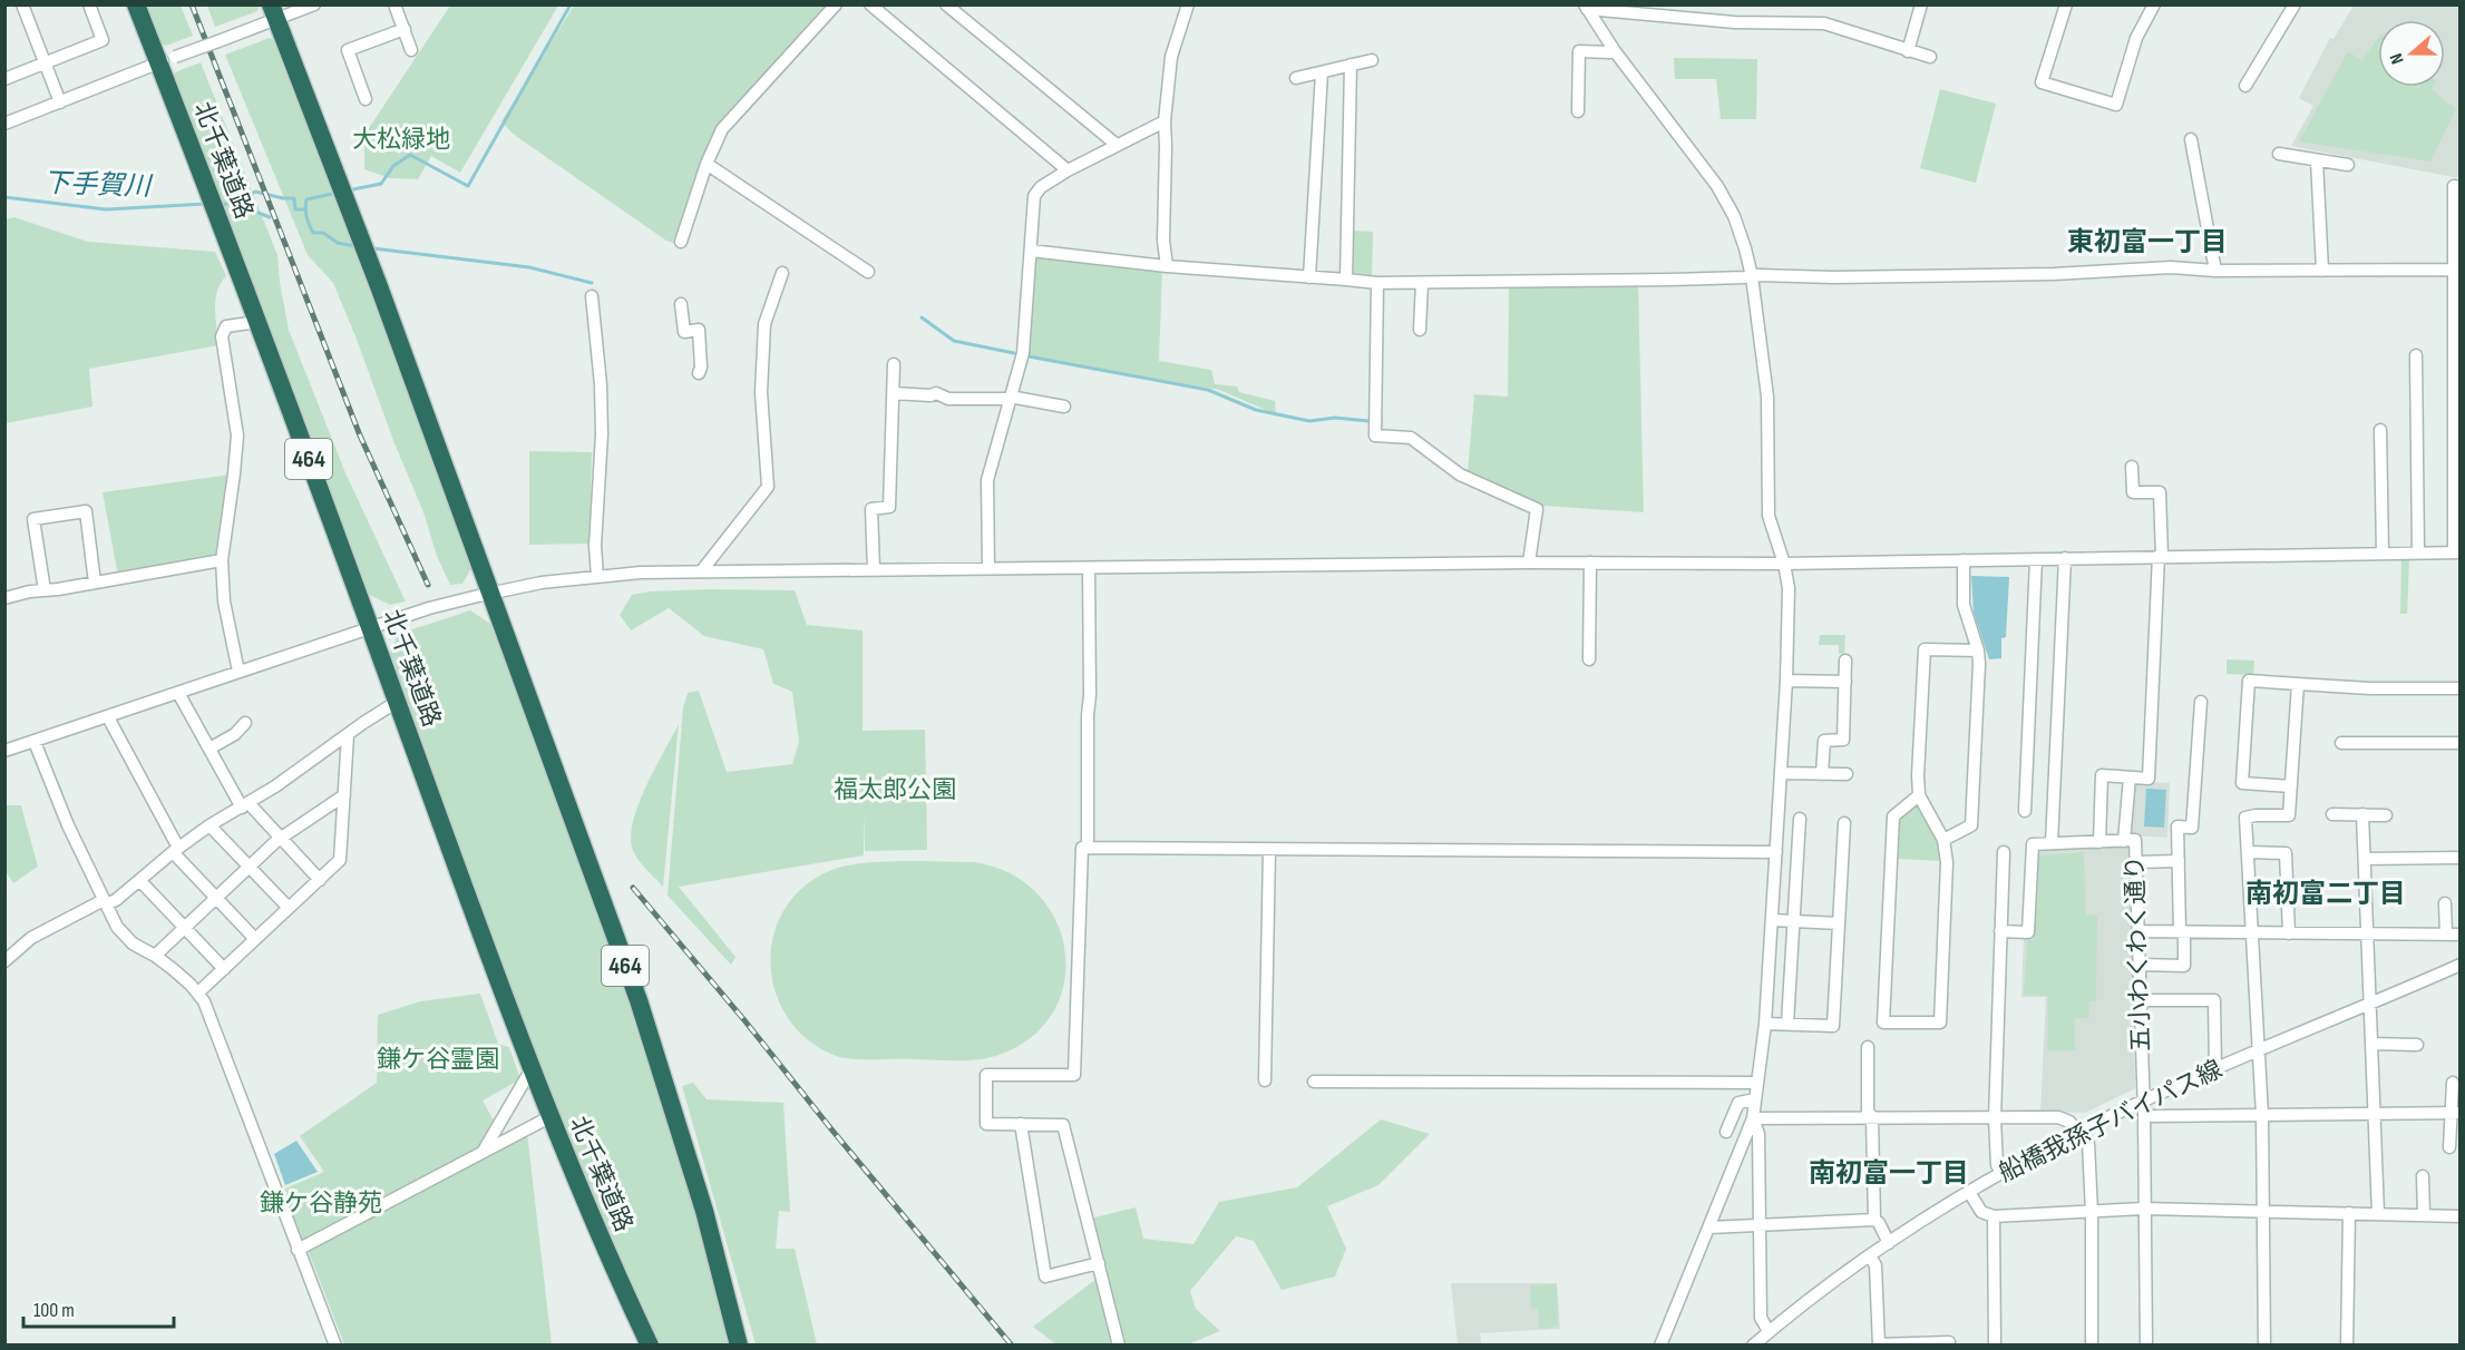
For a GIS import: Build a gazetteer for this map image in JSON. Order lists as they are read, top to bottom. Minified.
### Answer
{"streets":{"highway":["北千葉道路","464"],"street":["五小わくわく通り","船橋我孫子バイパス線"]},"crossings":[["五小わくわく通り","船橋我孫子バイパス線"]],"districts":["東初富一丁目","南初富二丁目","南初富一丁目"],"water":["下手賀川"],"parks":["大松緑地","福太郎公園","鎌ケ谷霊園","鎌ケ谷静苑"],"scale_bar":"100 m","north":"left"}
